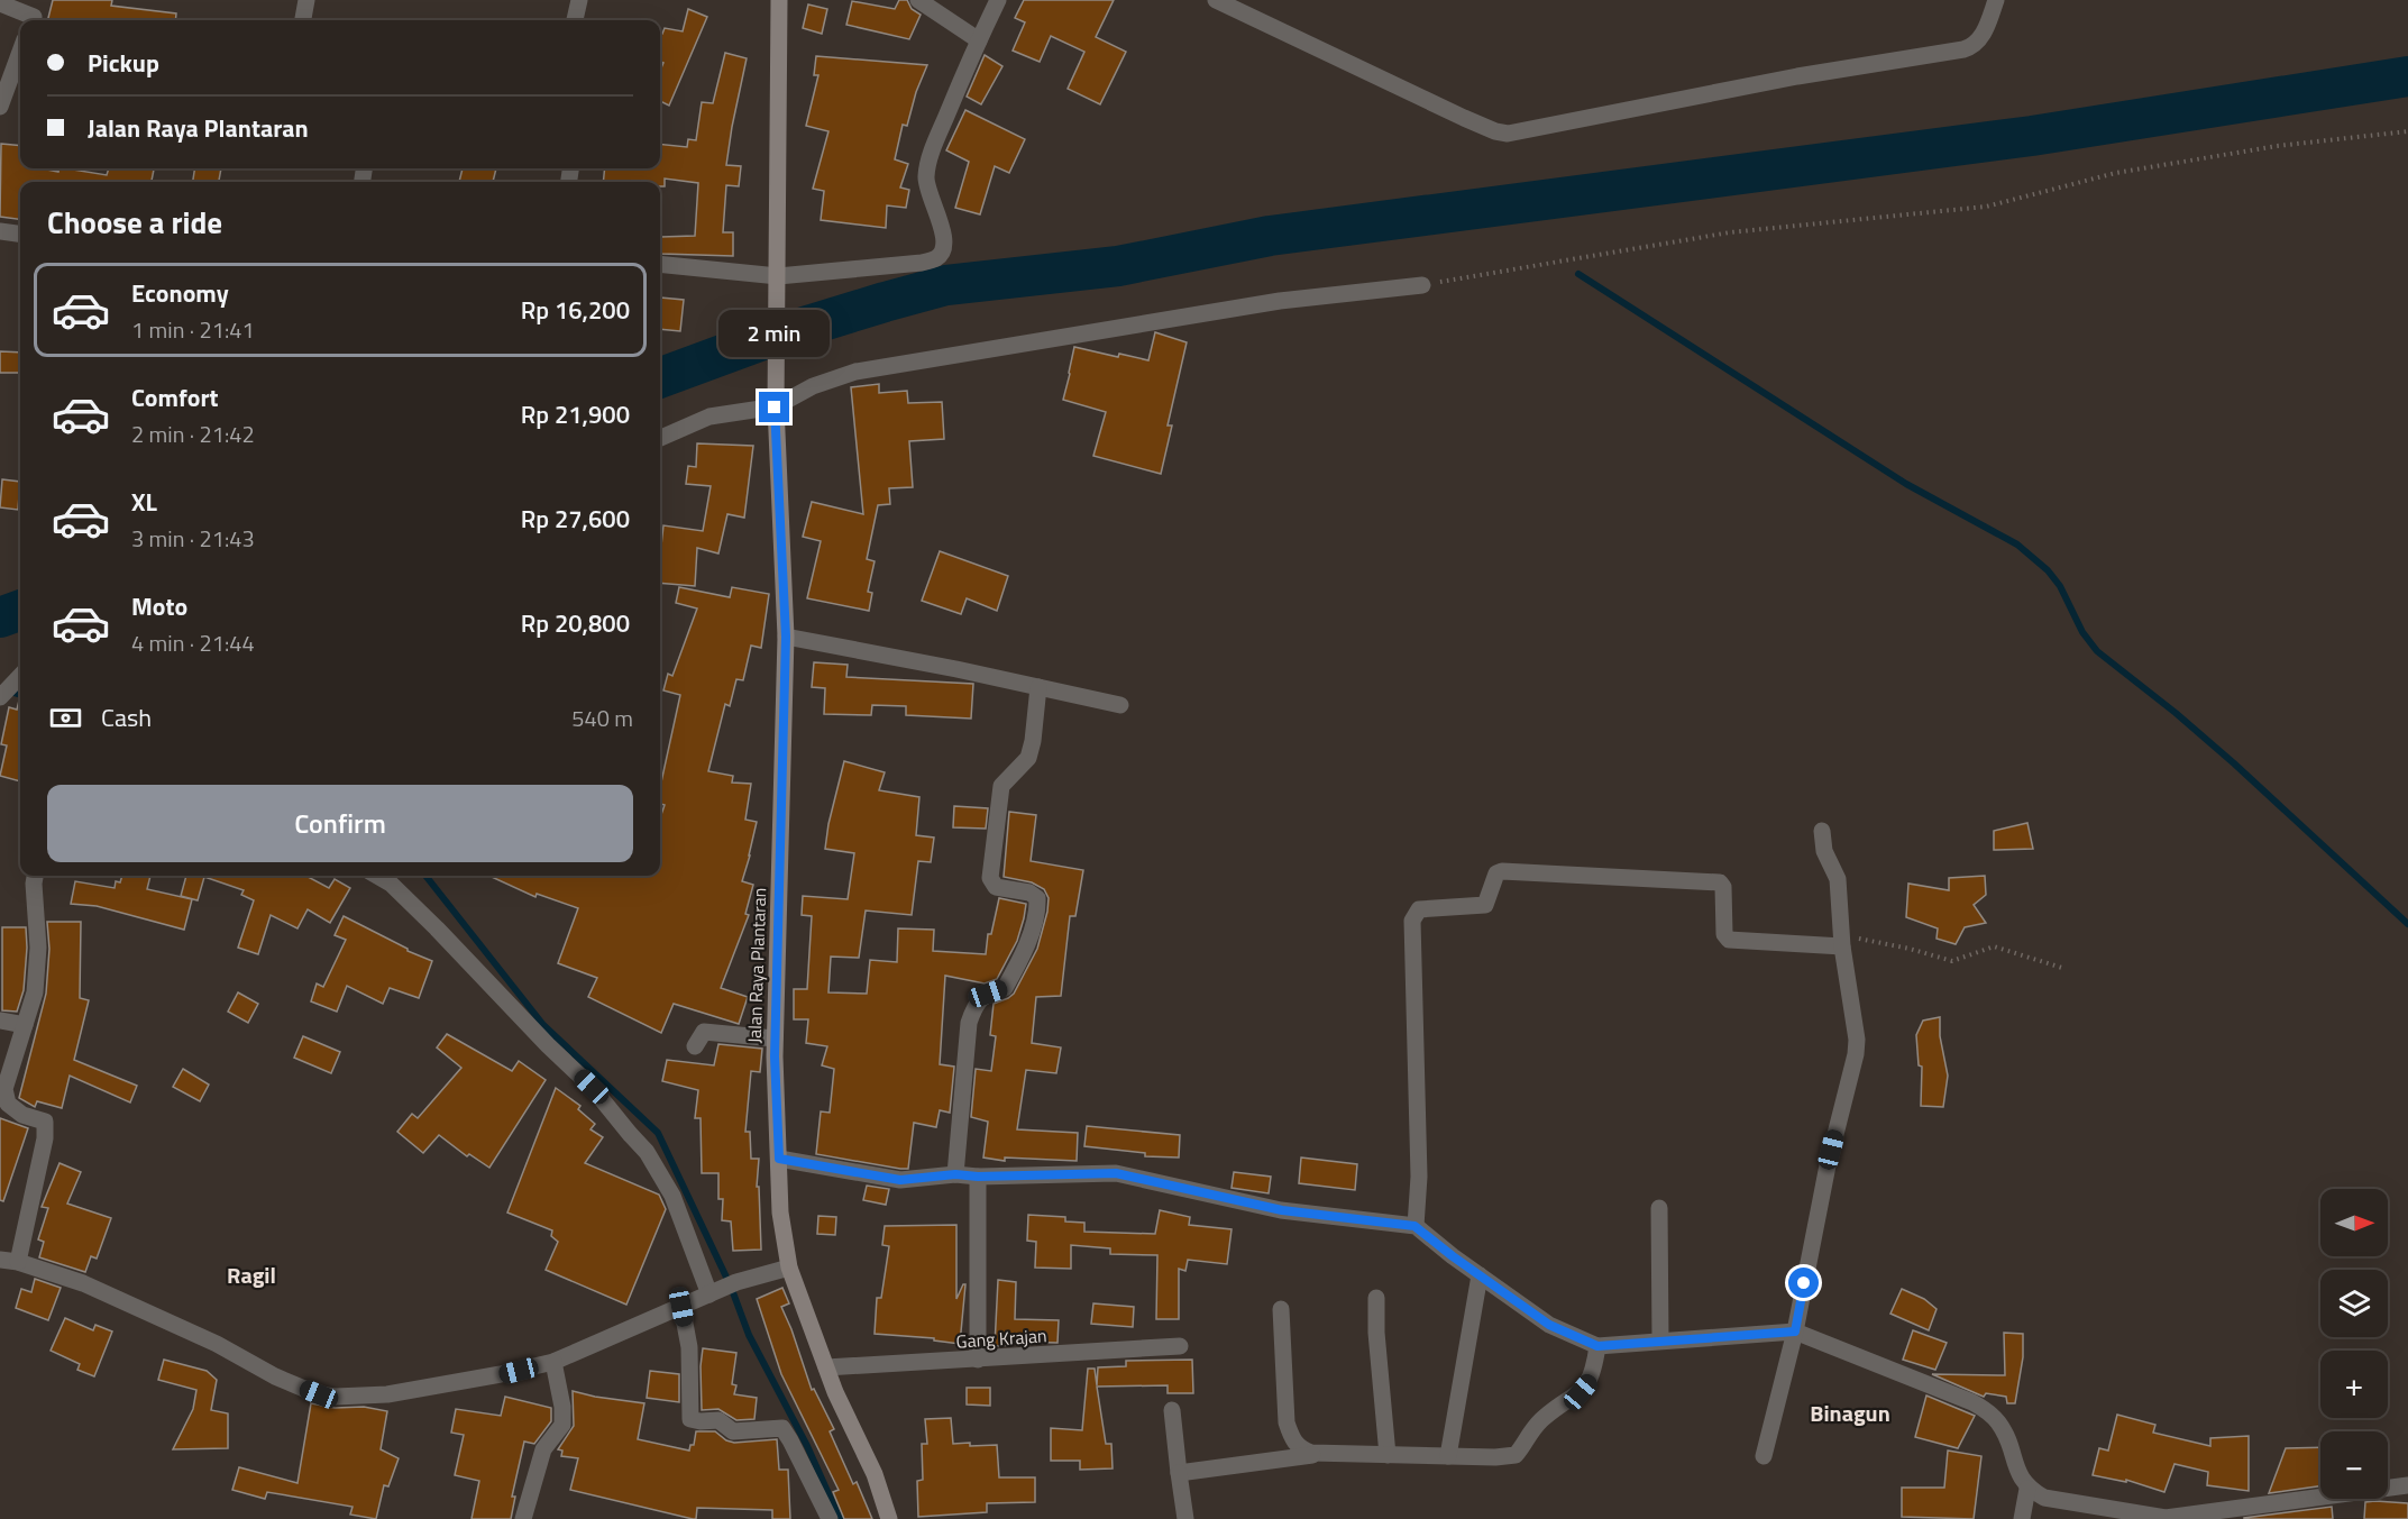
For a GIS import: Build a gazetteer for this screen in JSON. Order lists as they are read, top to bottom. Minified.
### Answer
{"streets":{"main road":["Jalan Raya Plantaran"],"street":["Gang Krajan"]},"crossings":[["Jalan Raya Plantaran","Gang Krajan"]],"districts":["Ragil","Binagun"],"north":"right","page":{"banner":["Pickup","Jalan Raya Plantaran"],"heading":"Choose a ride","list":[{"name":"Economy","note":"1 min · 21:41","value":"Rp 16,200"},{"name":"Comfort","note":"2 min · 21:42","value":"Rp 21,900"},{"name":"XL","note":"3 min · 21:43","value":"Rp 27,600"},{"name":"Moto","note":"4 min · 21:44","value":"Rp 20,800"}],"bubble":"2 min","pay":["Cash","540 m"],"buttons":"Confirm","map_buttons":["+","−"]}}
